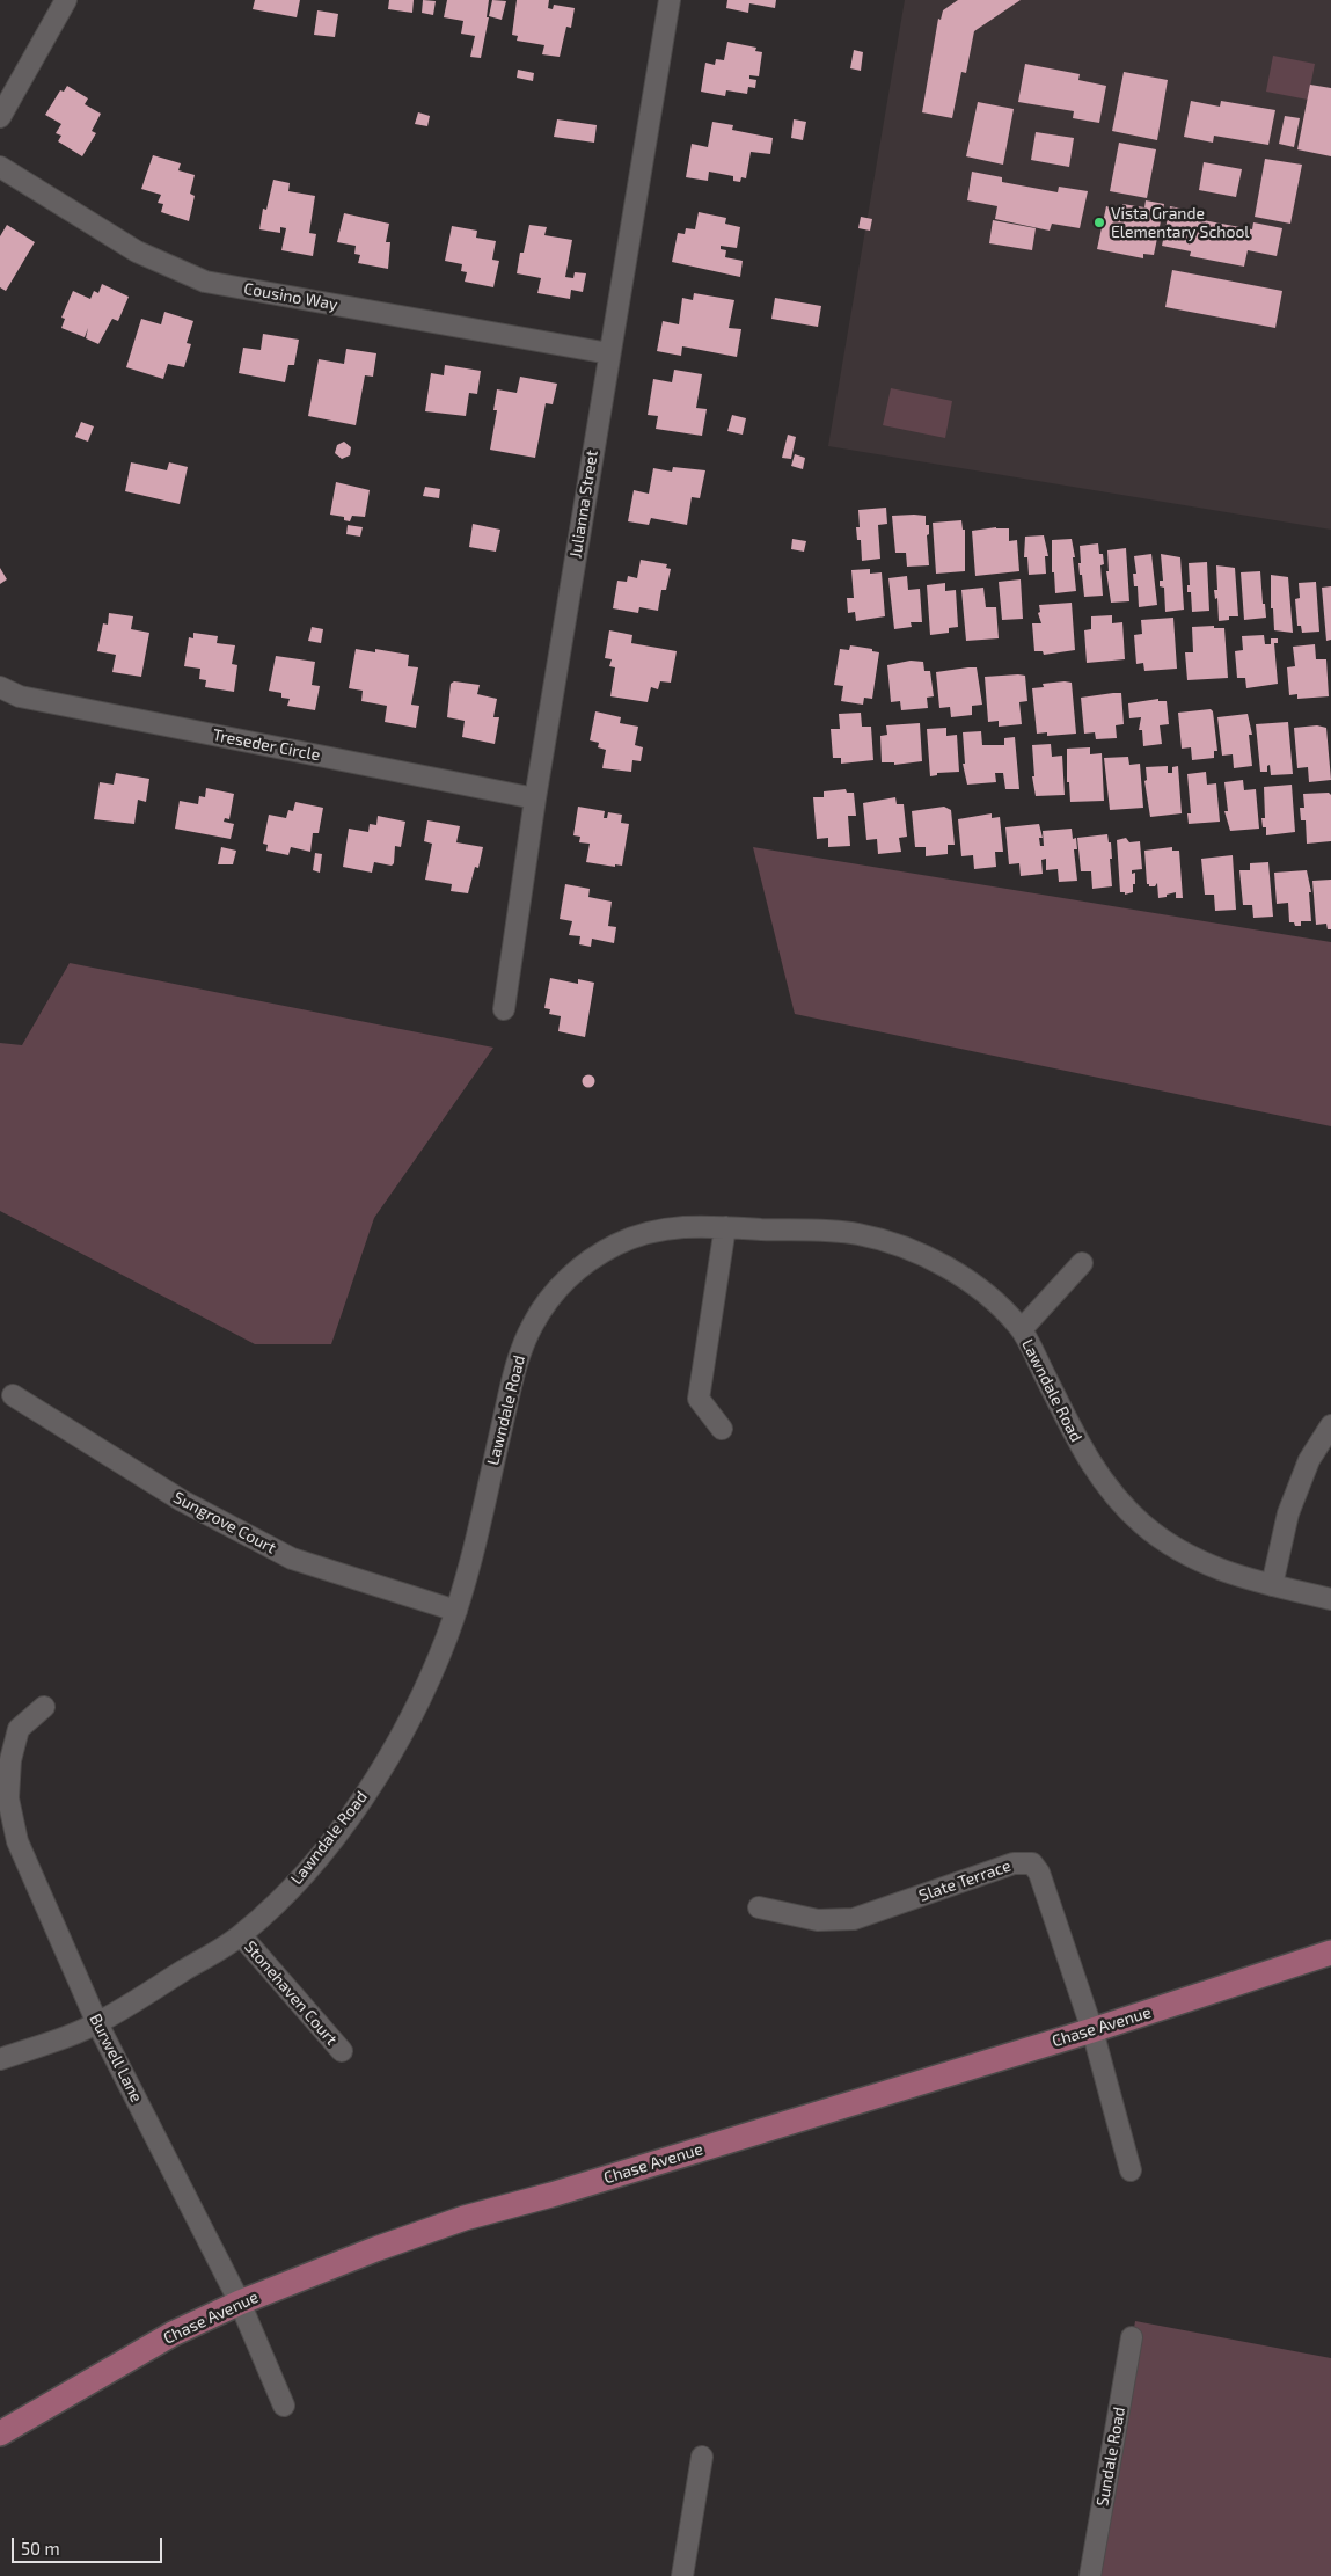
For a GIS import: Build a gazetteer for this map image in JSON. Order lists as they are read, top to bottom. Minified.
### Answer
{"streets":{"main road":["Chase Avenue"],"street":["Cousino Way","Julianna Street","Treseder Circle","Lawndale Road","Sungrove Court","Slate Terrace","Stonehaven Court","Burwell Lane","Sundale Road"]},"crossings":[["Cousino Way","Julianna Street"],["Julianna Street","Treseder Circle"],["Lawndale Road","Sungrove Court"],["Lawndale Road","Stonehaven Court"],["Lawndale Road","Burwell Lane"],["Slate Terrace","Chase Avenue"],["Chase Avenue","Burwell Lane"]],"places":["Vista Grande Elementary School"],"scale_bar":"50 m"}
